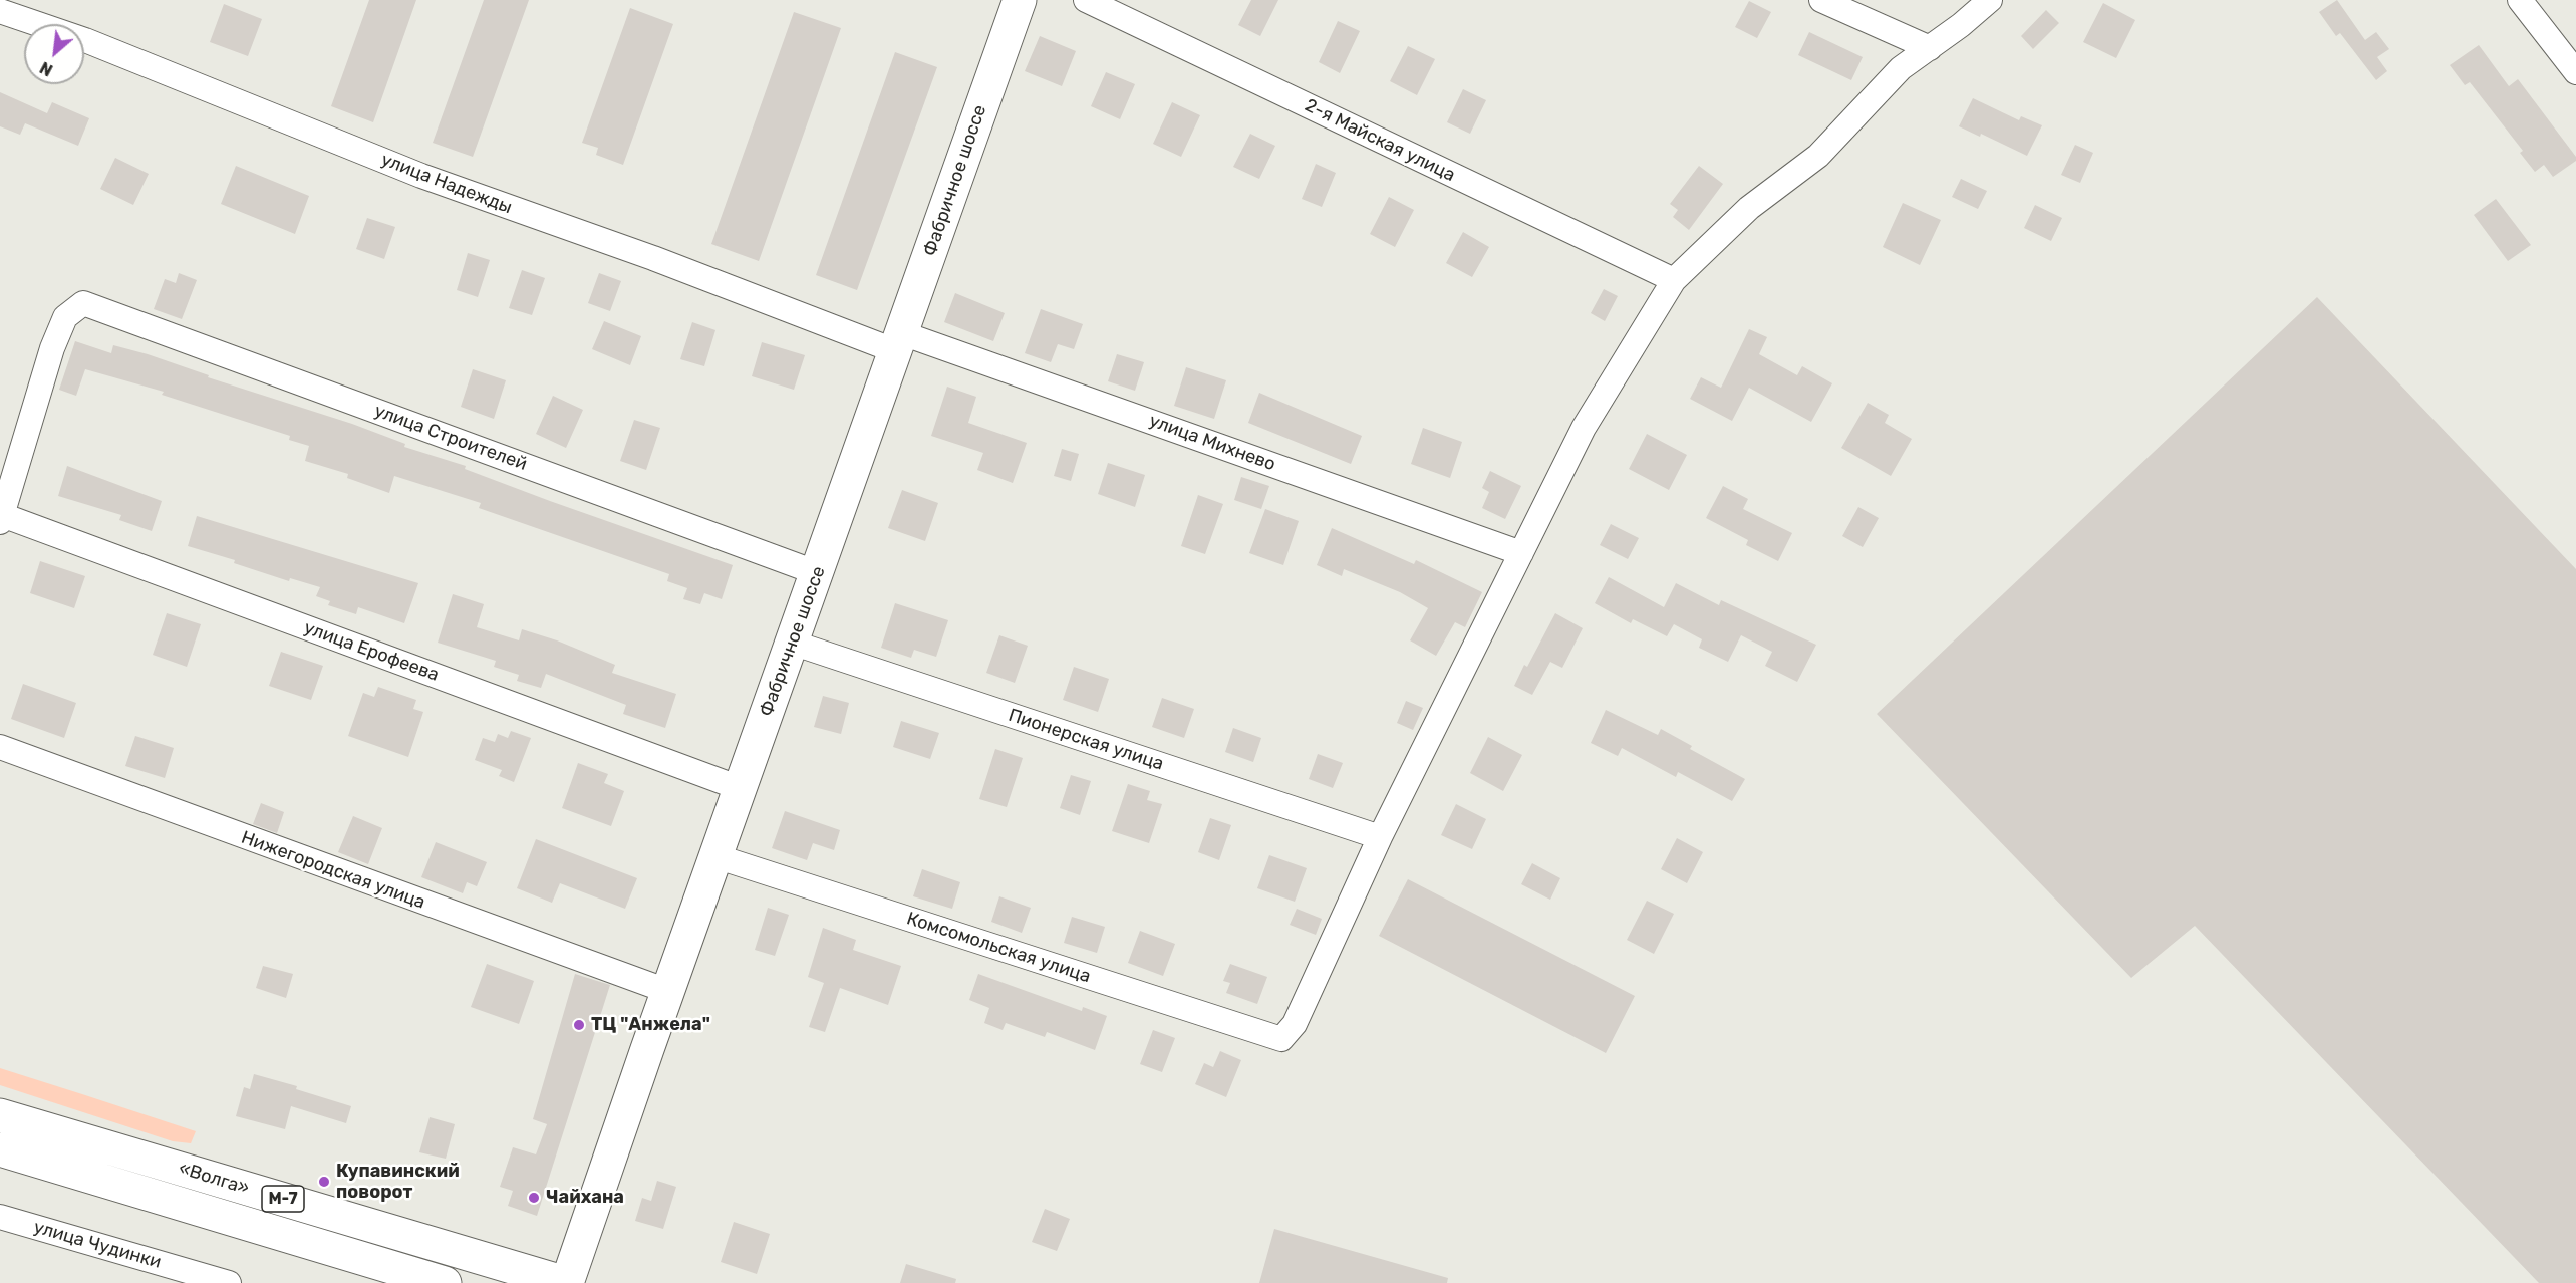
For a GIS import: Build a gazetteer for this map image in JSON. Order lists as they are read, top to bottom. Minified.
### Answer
{"streets":{"main road":["Фабричное шоссе","«Волга»","М-7"],"street":["2-я Майская улица","улица Надежды","улица Строителей","улица Михнево","улица Ерофеева","Пионерская улица","Нижегородская улица","Комсомольская улица","улица Чудинки"]},"crossings":[["Фабричное шоссе","улица Надежды"],["Фабричное шоссе","улица Строителей"],["Фабричное шоссе","улица Михнево"],["Фабричное шоссе","улица Ерофеева"],["Фабричное шоссе","Пионерская улица"],["Фабричное шоссе","Нижегородская улица"],["Фабричное шоссе","Комсомольская улица"],["Фабричное шоссе","«Волга»"],["улица Надежды","улица Михнево"],["улица Строителей","улица Ерофеева"],["Пионерская улица","Комсомольская улица"]],"places":["ТЦ \"Анжела\"","Купавинский поворот","Чайхана"],"north":"bottom left"}
